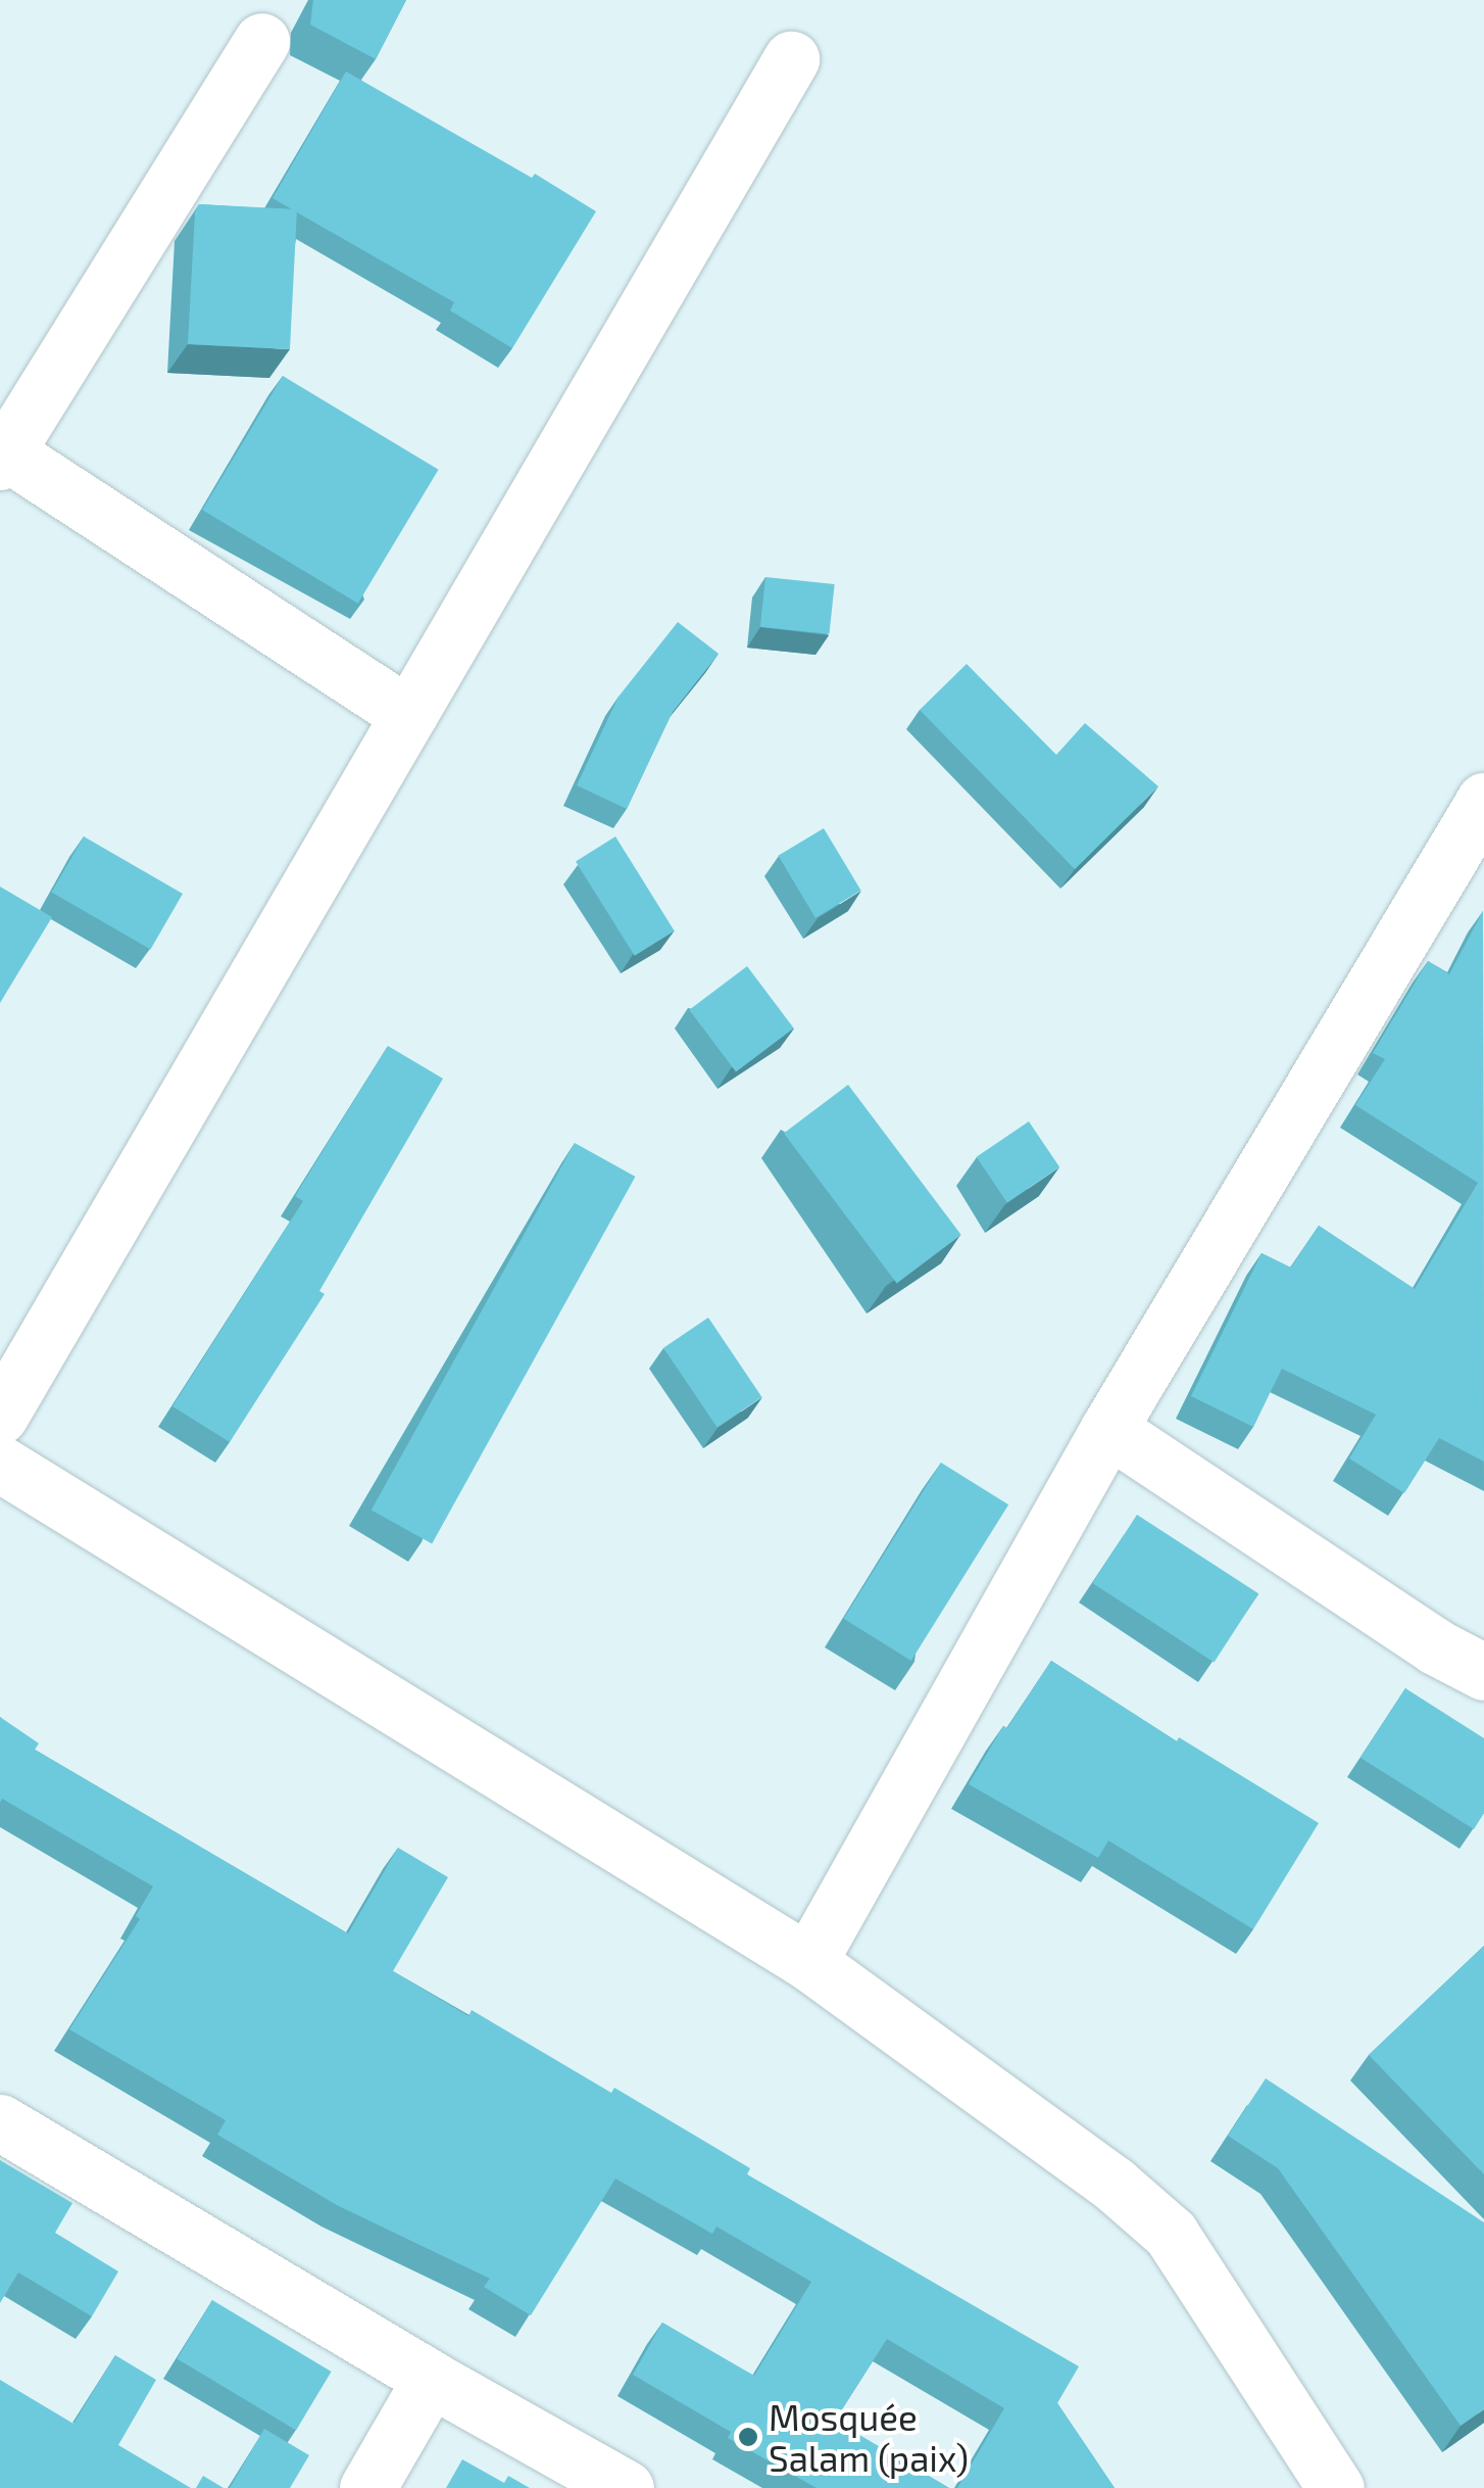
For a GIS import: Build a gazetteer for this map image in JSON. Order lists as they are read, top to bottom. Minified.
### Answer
{"places":["Mosquée Salam (paix)"]}
